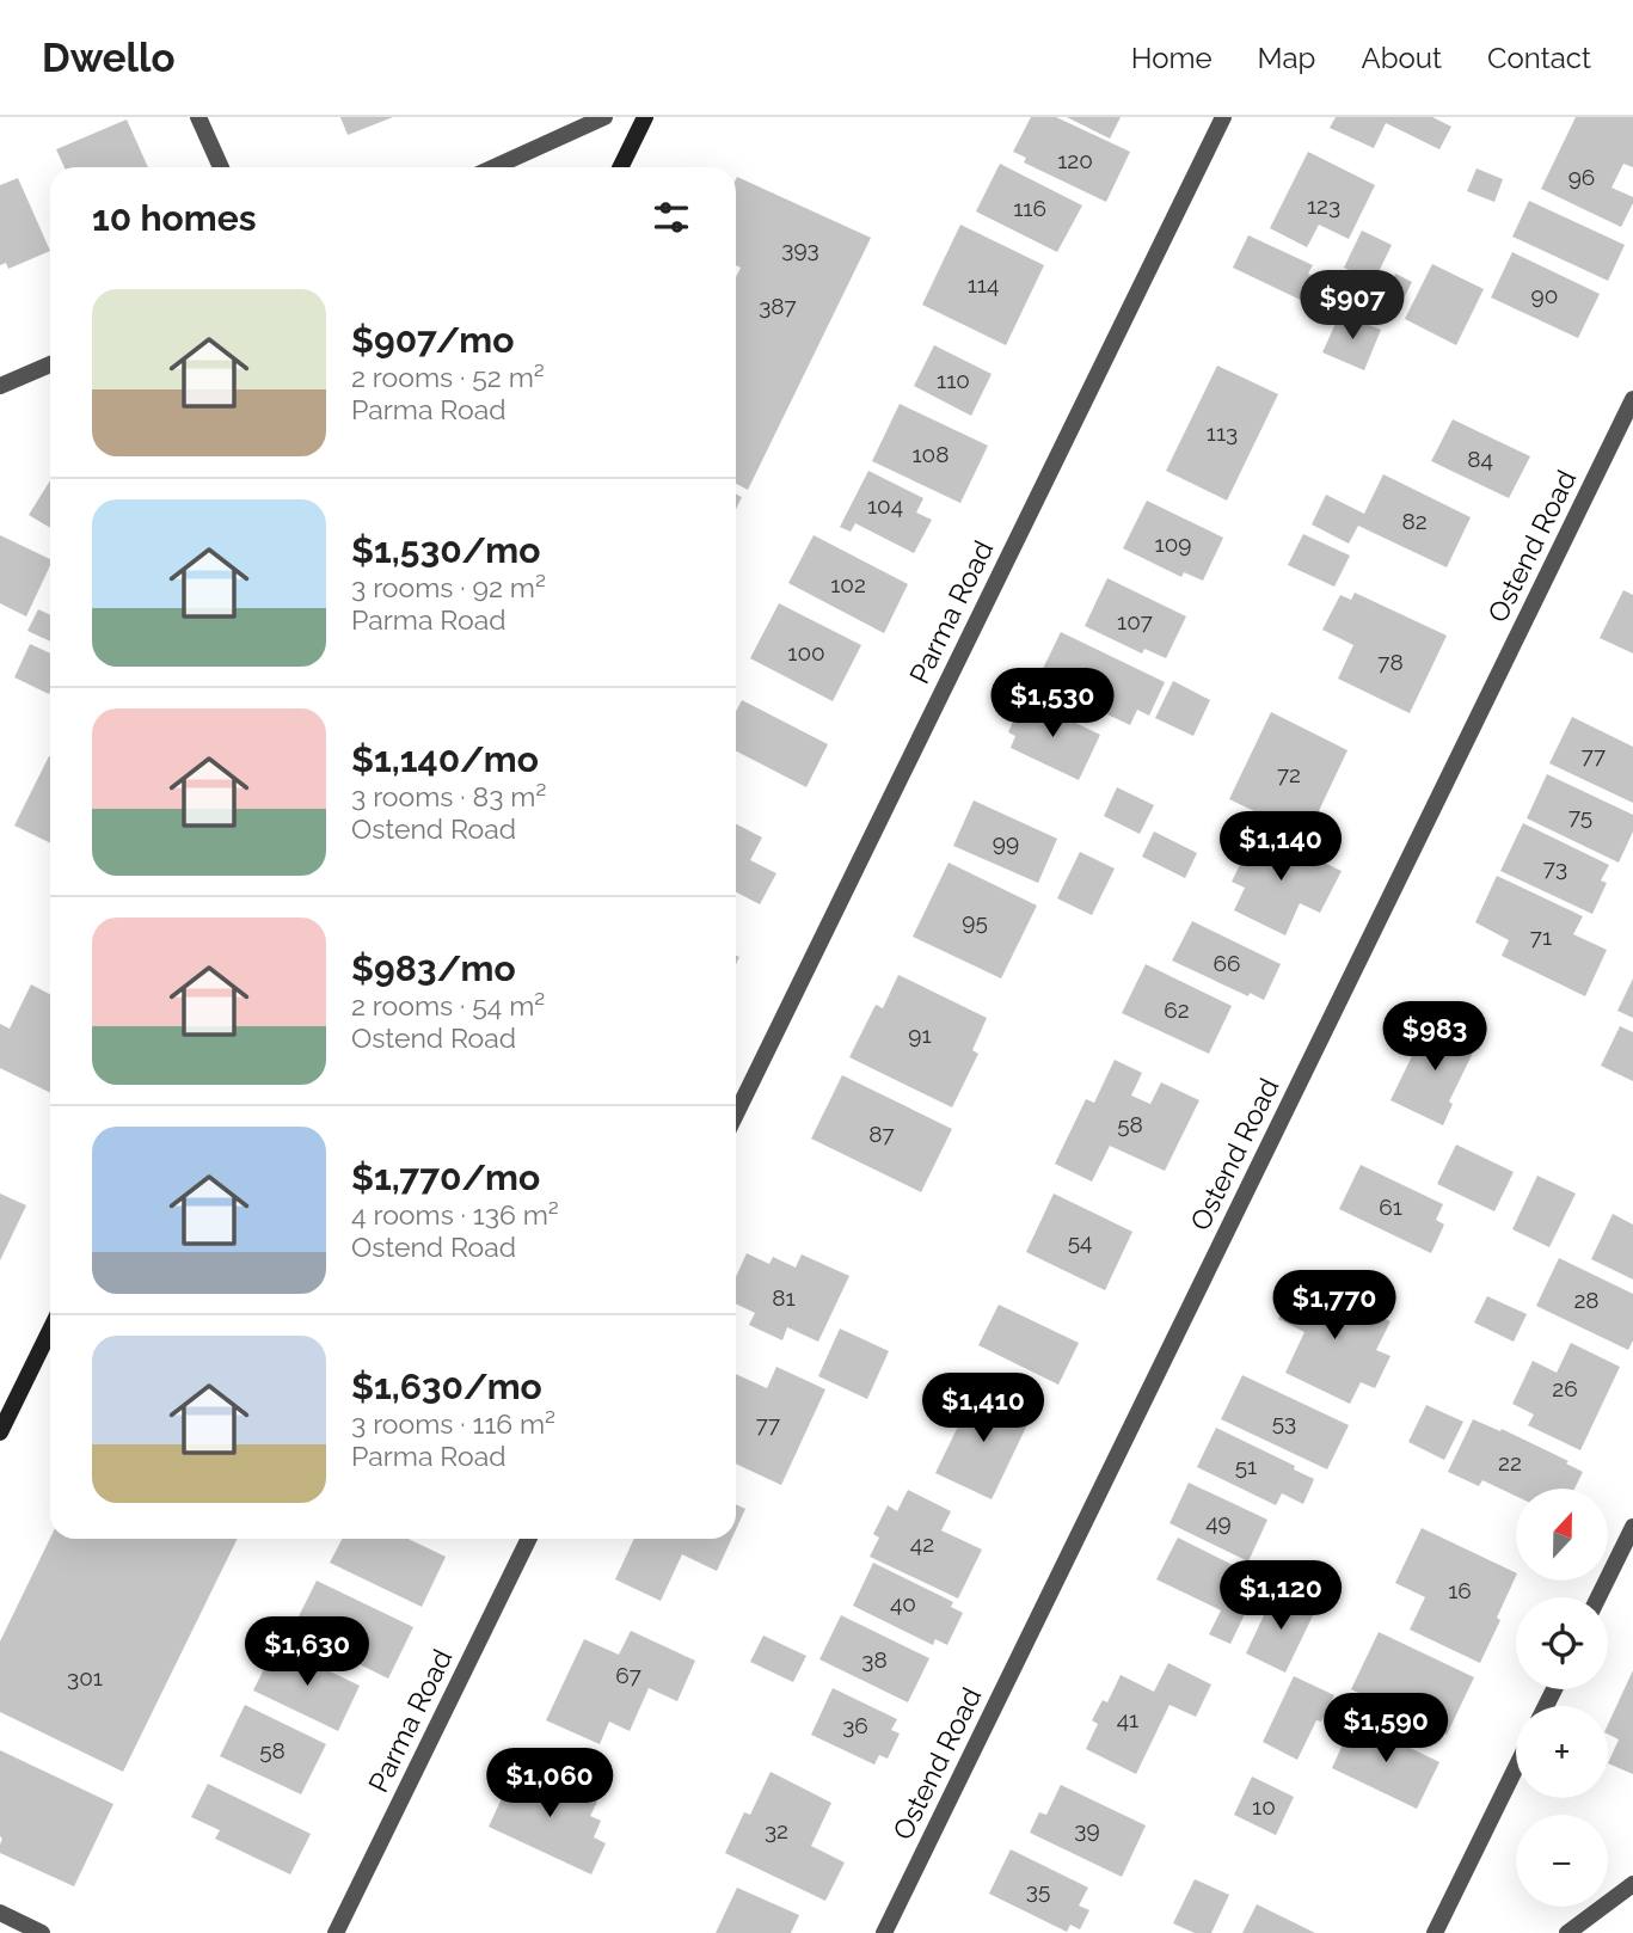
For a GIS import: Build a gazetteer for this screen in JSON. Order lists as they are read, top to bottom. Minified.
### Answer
{"streets":{"street":["Ostend Road","Parma Road"]},"house_numbers":["120","96","123","116","393","114","90","387","110","113","108","84","104","82","109","102","107","100","78","77","72","75","99","73","95","71","66","62","91","58","87","61","54","81","28","26","53","77","22","51","49","42","16","40","38","67","301","41","36","58","10","39","32","35"],"north":"top","page":{"header":"Dwello","nav":["Home","Map","About","Contact"],"heading":"10 homes","list":[{"name":"$907/mo","note":"2 rooms · 52 m² · Parma Road"},{"name":"$1,530/mo","note":"3 rooms · 92 m² · Parma Road"},{"name":"$1,140/mo","note":"3 rooms · 83 m² · Ostend Road"},{"name":"$983/mo","note":"2 rooms · 54 m² · Ostend Road"},{"name":"$1,770/mo","note":"4 rooms · 136 m² · Ostend Road"},{"name":"$1,630/mo","note":"3 rooms · 116 m² · Parma Road"}],"price":["$907","$1,530","$1,140","$983","$1,770","$1,410","$1,120","$1,630","$1,590","$1,060"],"map_buttons":["+","−"]}}
